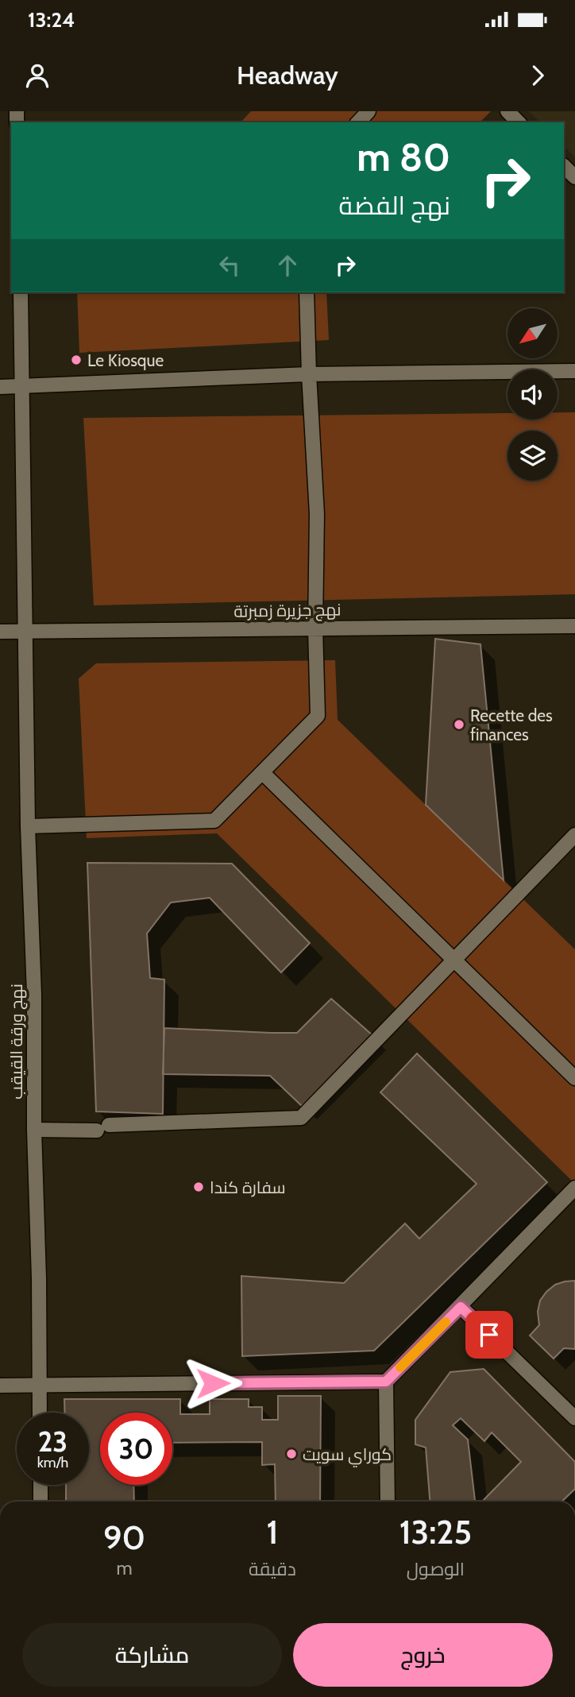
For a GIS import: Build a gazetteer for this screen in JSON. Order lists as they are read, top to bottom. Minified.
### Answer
{"streets":{"street":["نهج جزيرة زمبرتة","نهج ورقة القيقب"]},"crossings":[["نهج جزيرة زمبرتة","نهج ورقة القيقب"]],"places":["Le Kiosque","Recette des finances","سفارة كندا","كوراي سويت"],"north":"bottom left","page":{"status":"13:24","header":"Headway","turn":["80 m","نهج الفضة"],"speed":"23 km/h","limit":"30","eta":["13:25","الوصول","1","دقيقة","90","m"],"buttons":["خروج","مشاركة"]}}
